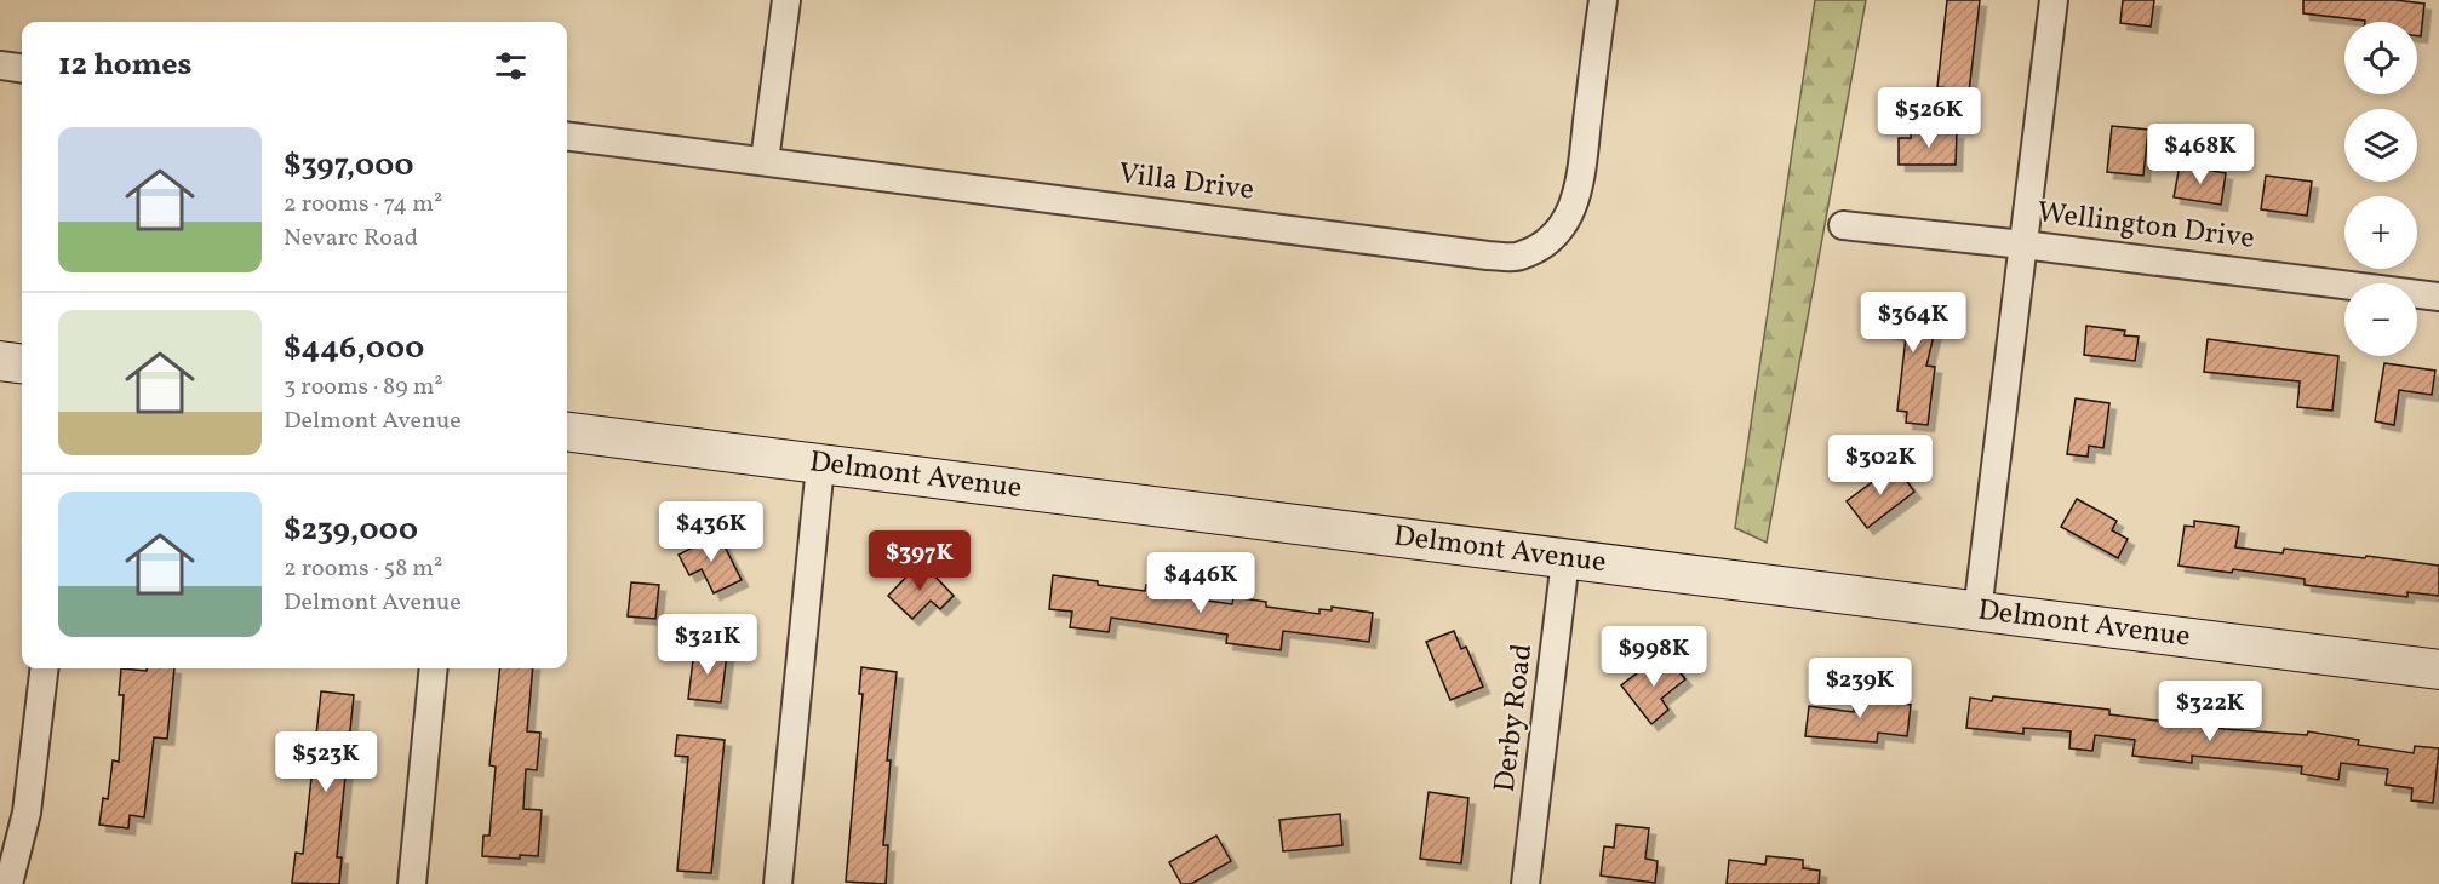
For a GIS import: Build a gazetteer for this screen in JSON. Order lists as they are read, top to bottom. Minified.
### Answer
{"streets":{"street":["Villa Drive","Wellington Drive","Delmont Avenue","Derby Road"]},"crossings":[["Delmont Avenue","Derby Road"]],"page":{"map_buttons":["+","−"],"heading":"12 homes","price":["$526K","$468K","$364K","$302K","$436K","$397K","$446K","$321K","$998K","$239K","$322K","$523K"],"list":[{"name":"$397,000","note":"2 rooms · 74 m² · Nevarc Road"},{"name":"$446,000","note":"3 rooms · 89 m² · Delmont Avenue"},{"name":"$239,000","note":"2 rooms · 58 m² · Delmont Avenue"}]}}
